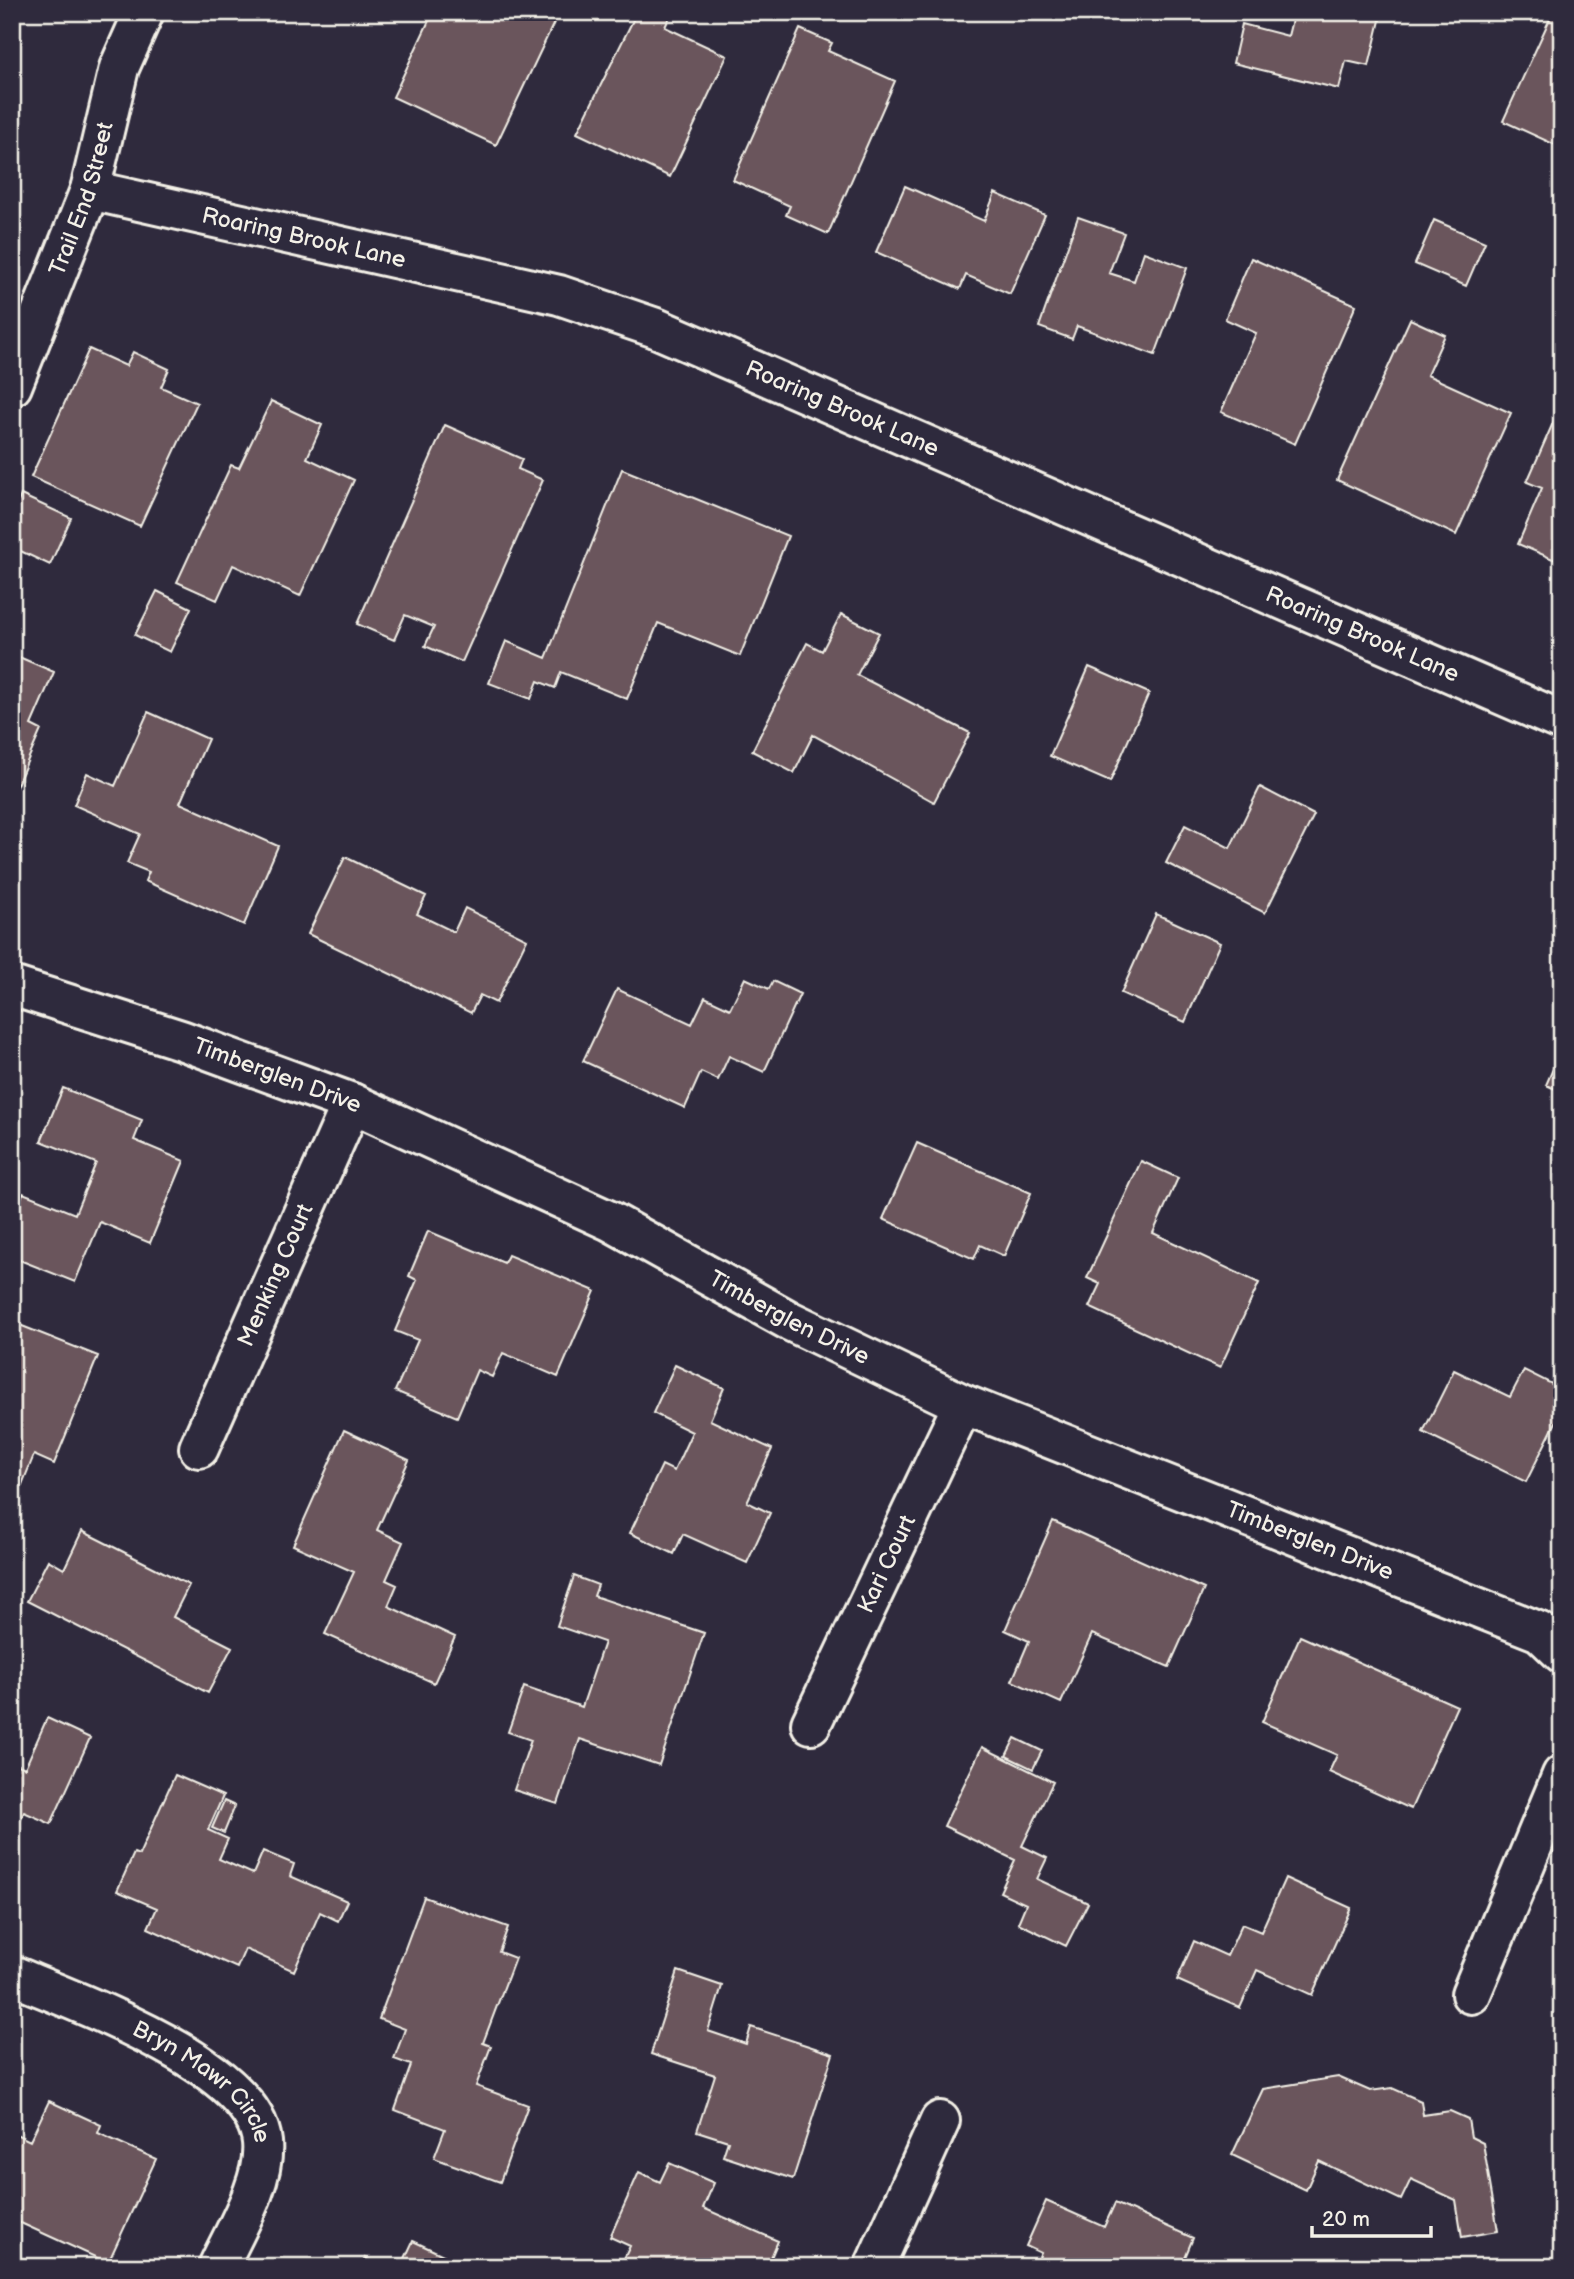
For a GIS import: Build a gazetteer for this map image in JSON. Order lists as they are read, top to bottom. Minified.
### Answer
{"streets":{"street":["Trail End Street","Roaring Brook Lane","Timberglen Drive","Menking Court","Kari Court","Bryn Mawr Circle"]},"crossings":[["Trail End Street","Roaring Brook Lane"],["Timberglen Drive","Menking Court"],["Timberglen Drive","Kari Court"]],"scale_bar":"20 m"}
